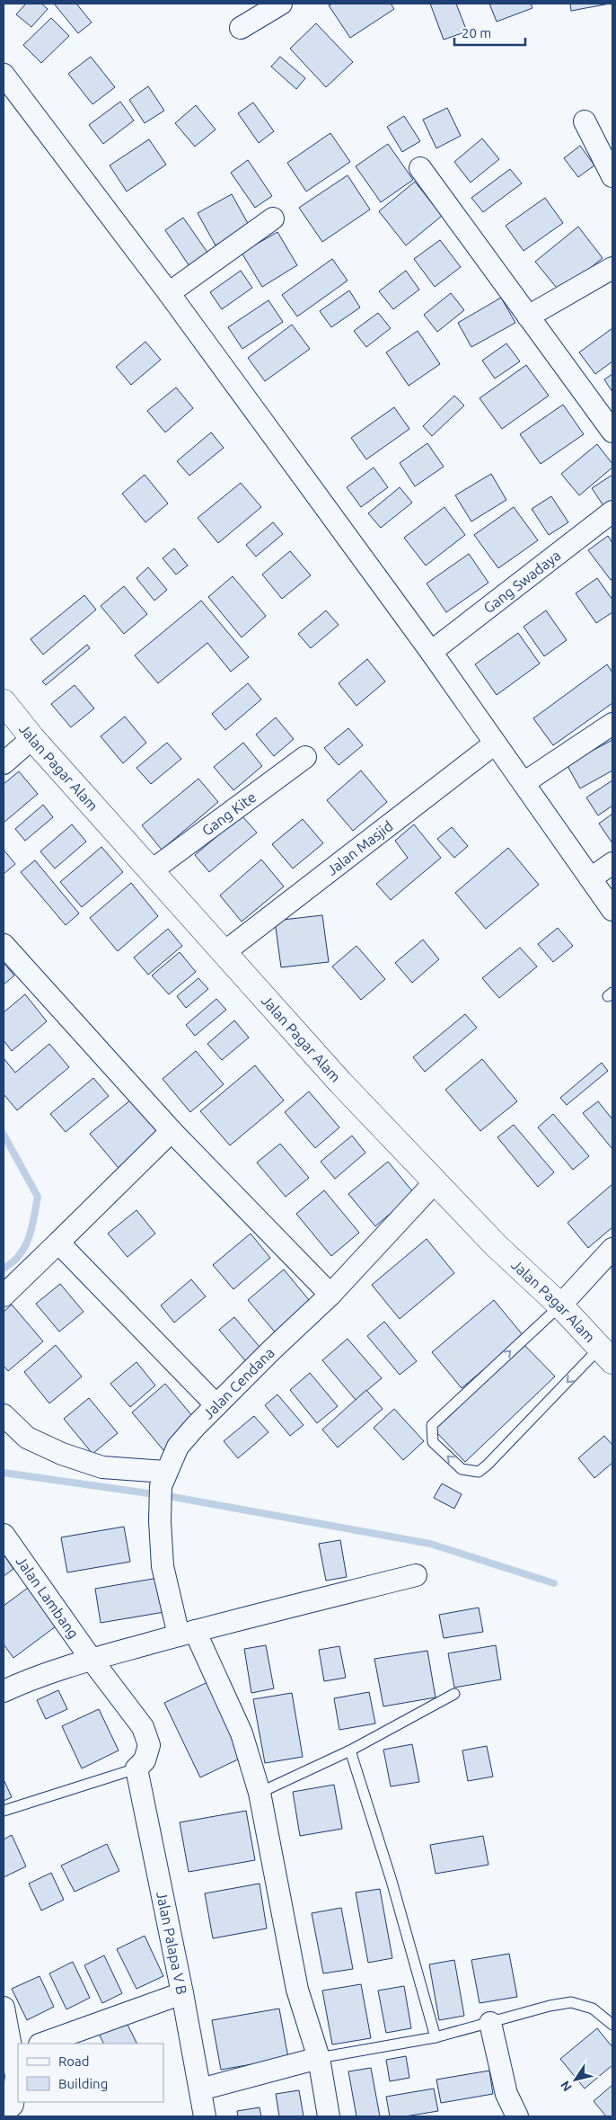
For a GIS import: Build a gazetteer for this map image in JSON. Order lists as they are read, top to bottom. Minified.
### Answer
{"streets":{"street":["Gang Swadaya","Jalan Pagar Alam","Gang Kite","Jalan Masjid","Jalan Cendana","Jalan Lambang","Jalan Palapa V B"]},"crossings":[["Jalan Pagar Alam","Gang Kite"],["Jalan Pagar Alam","Jalan Masjid"],["Jalan Pagar Alam","Jalan Cendana"],["Jalan Lambang","Jalan Palapa V B"]],"legend":["Road","Building"],"scale_bar":"20 m","north":"bottom left"}
